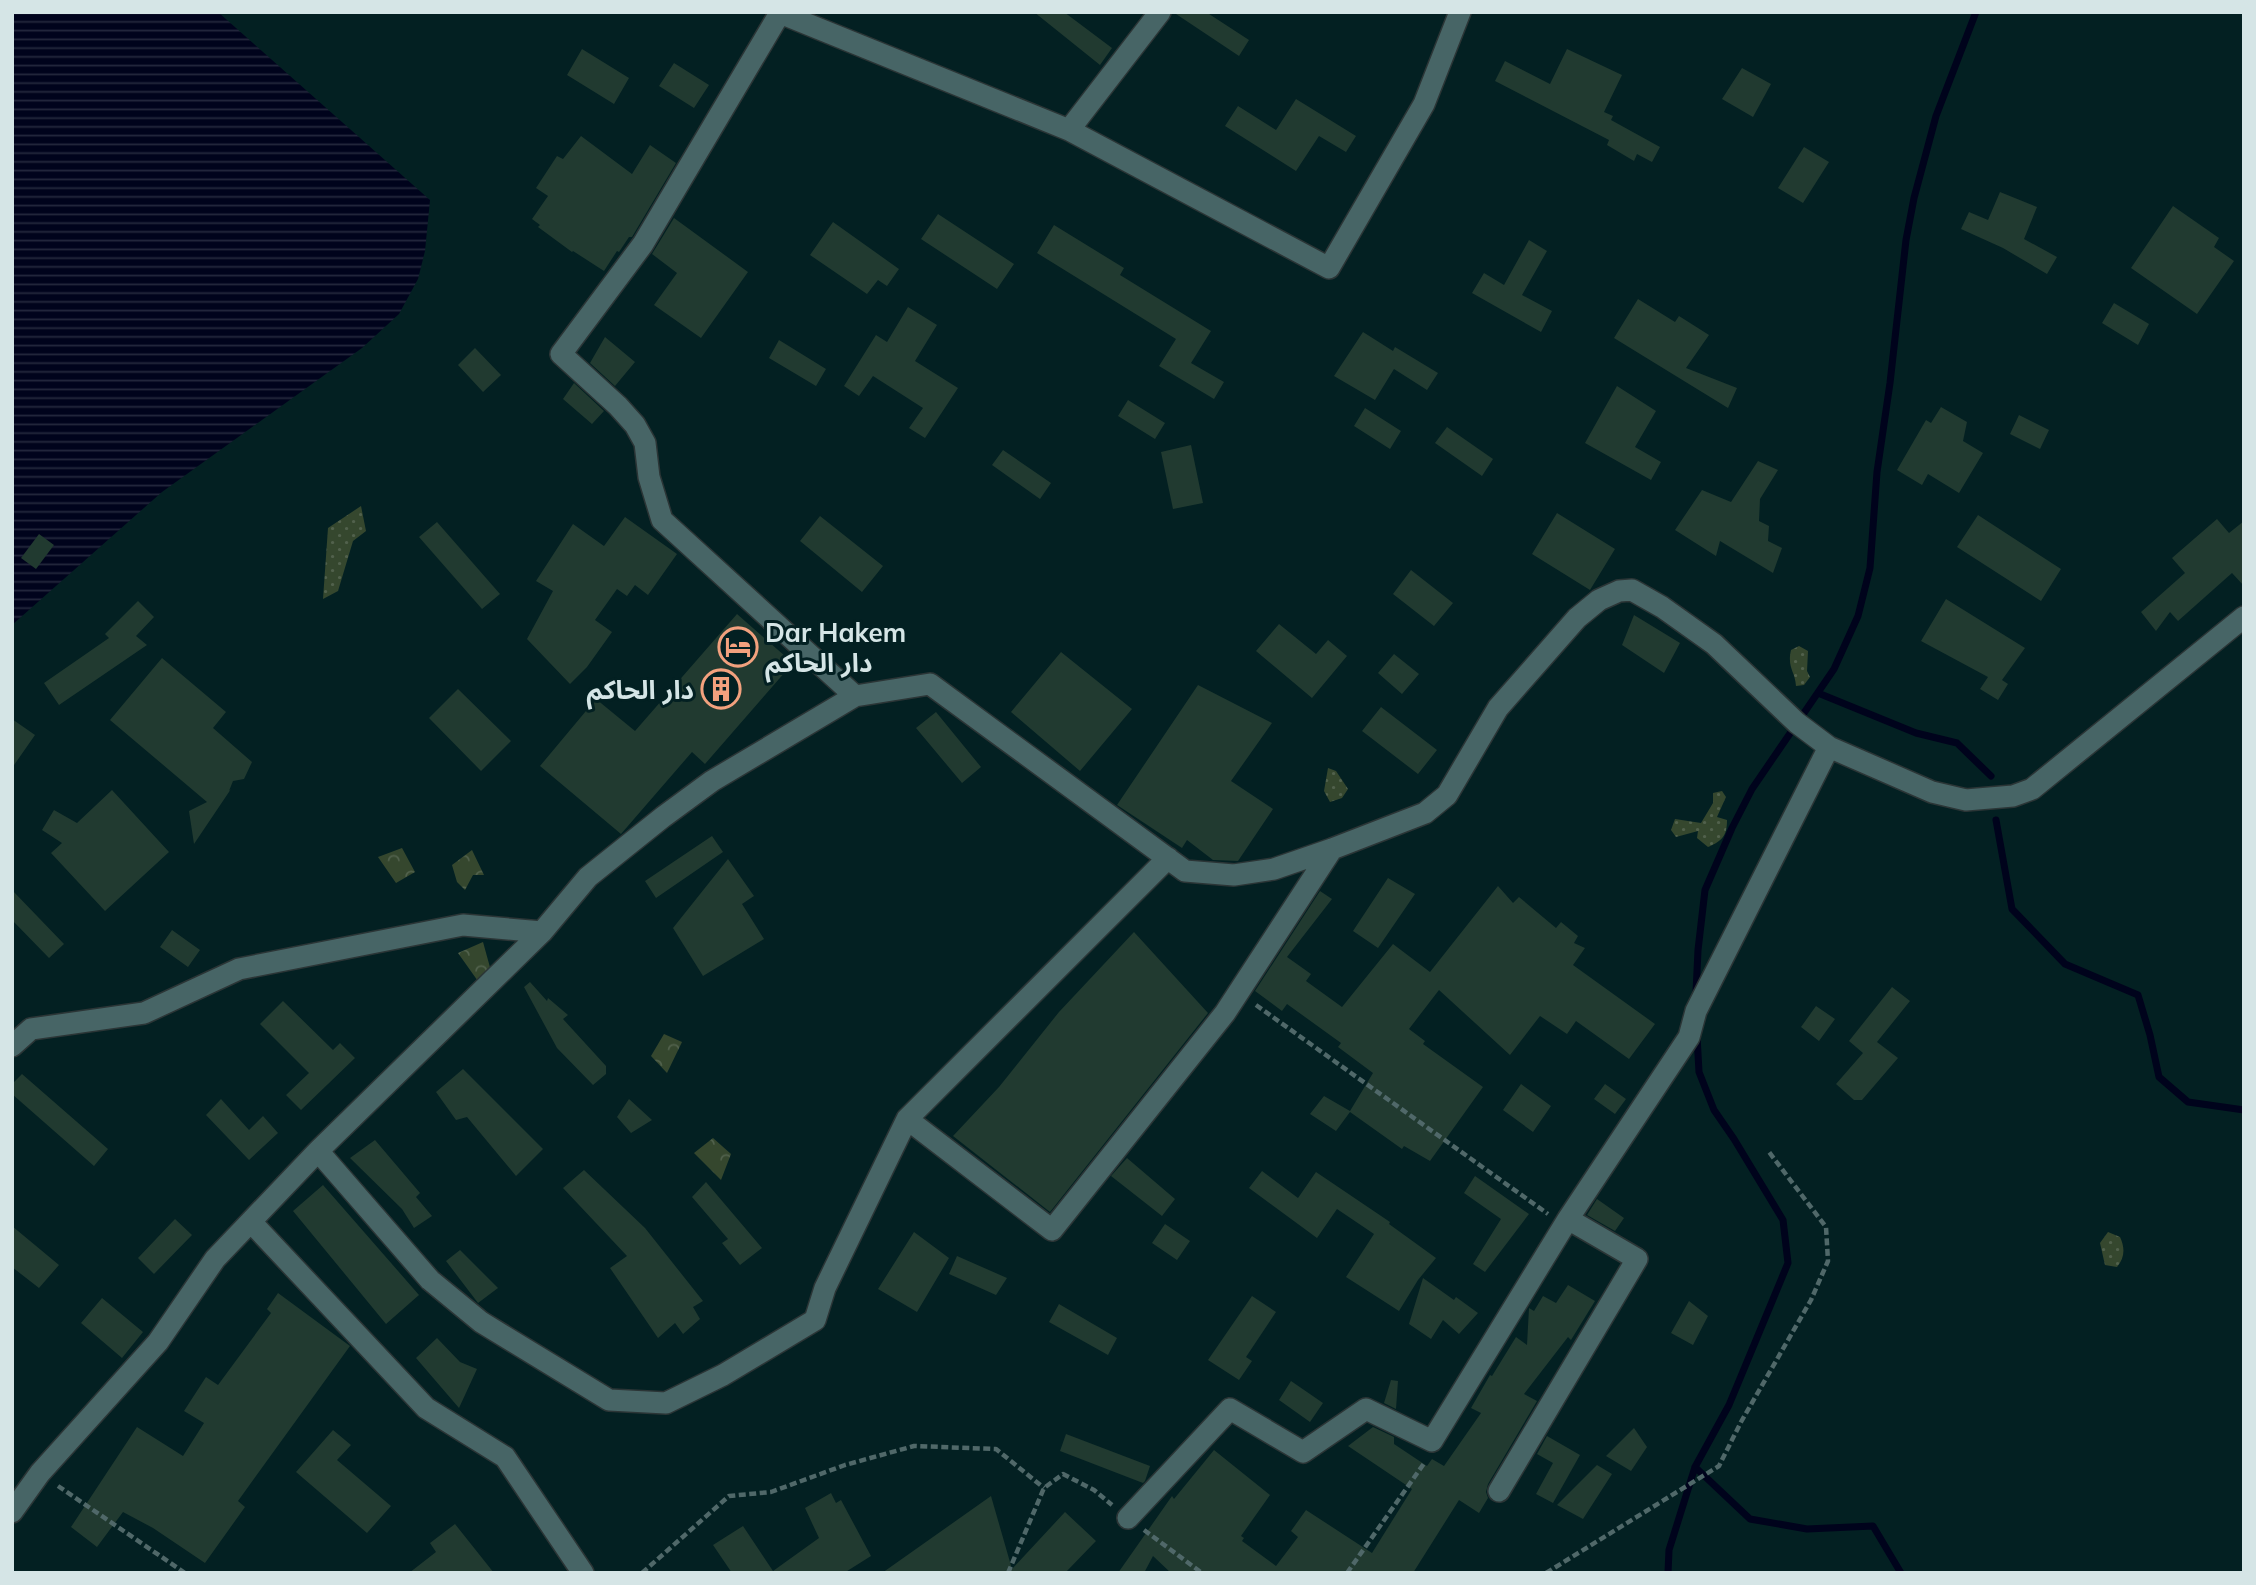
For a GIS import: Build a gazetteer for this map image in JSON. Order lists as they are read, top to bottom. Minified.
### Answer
{"places":{"hotel":["Dar Hakem دار الحاكم"],"building":["دار الحاكم"]}}
